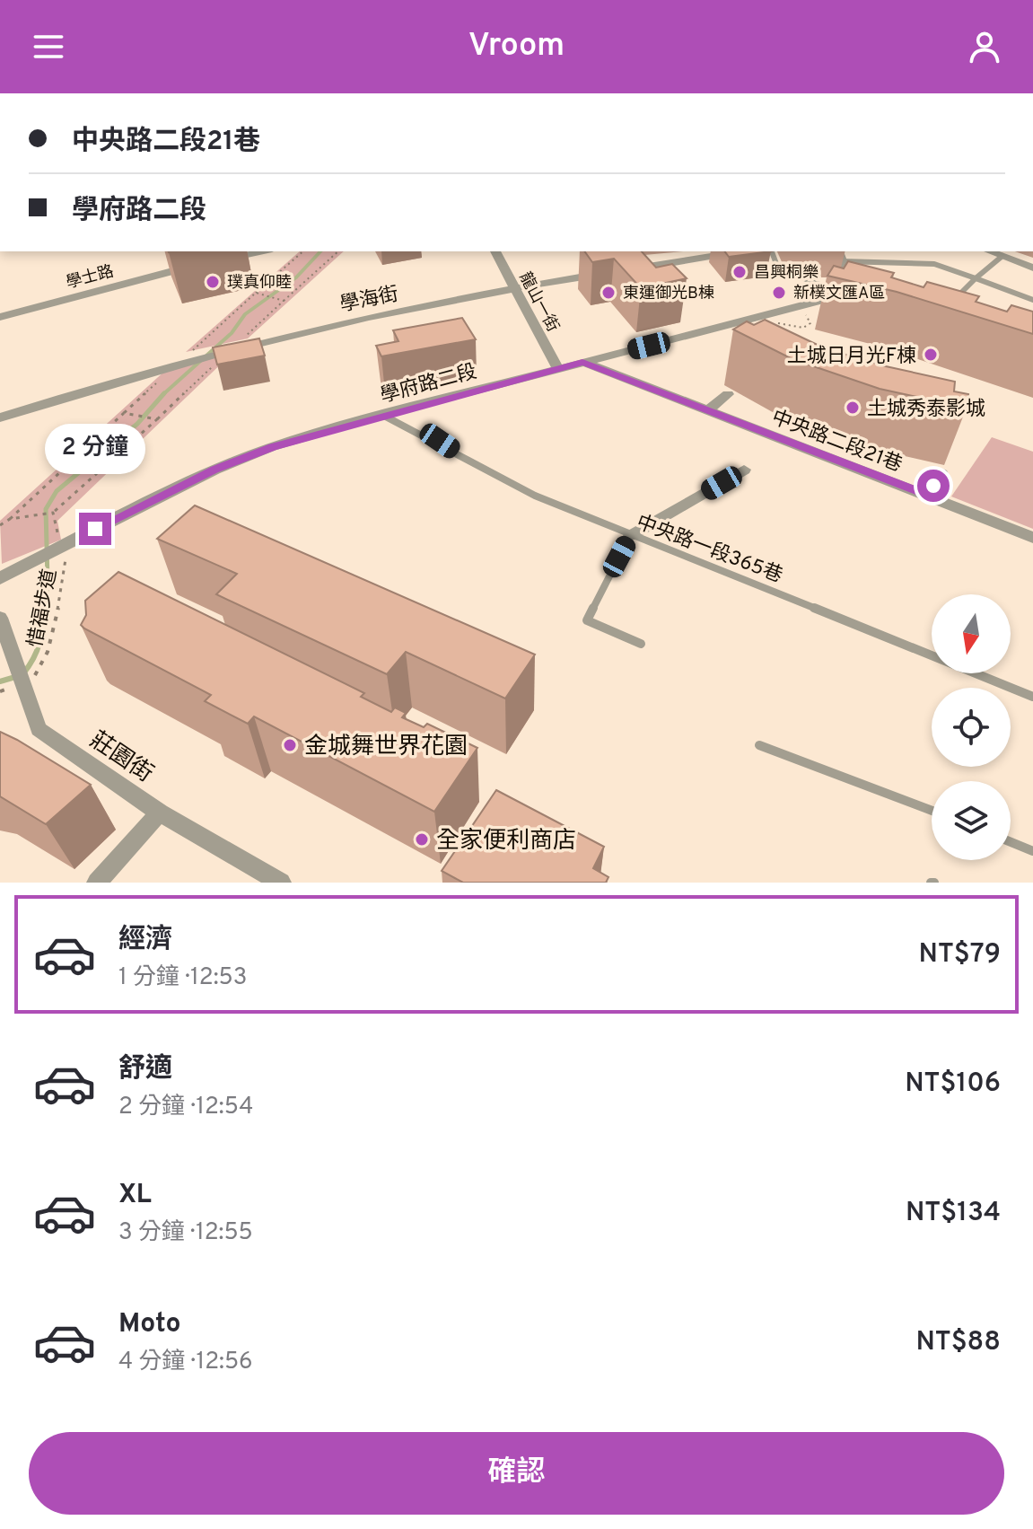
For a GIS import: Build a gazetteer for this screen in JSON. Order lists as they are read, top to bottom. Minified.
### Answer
{"streets":{"street":["學士路","學海街","龍山一街","學府路二段","中央路二段21巷","莊園街"],"lane":["中央路一段365巷"],"path":["惜福步道"]},"crossings":[["學海街","龍山一街"],["龍山一街","學府路二段"],["學府路二段","中央路二段21巷"],["學府路二段","中央路一段365巷"],["學府路二段","惜福步道"]],"places":["昌興桐樂","璞真仰睦","東運御光B棟","新樸文匯A區","土城日月光F棟","土城秀泰影城","金城舞世界花園","全家便利商店"],"north":"bottom","page":{"header":"Vroom","banner":["中央路二段21巷","學府路二段"],"bubble":"2 分鐘","list":[{"name":"經濟","note":"1 分鐘 · 12:53","value":"NT$79"},{"name":"舒適","note":"2 分鐘 · 12:54","value":"NT$106"},{"name":"XL","note":"3 分鐘 · 12:55","value":"NT$134"},{"name":"Moto","note":"4 分鐘 · 12:56","value":"NT$88"}],"buttons":"確認"}}
